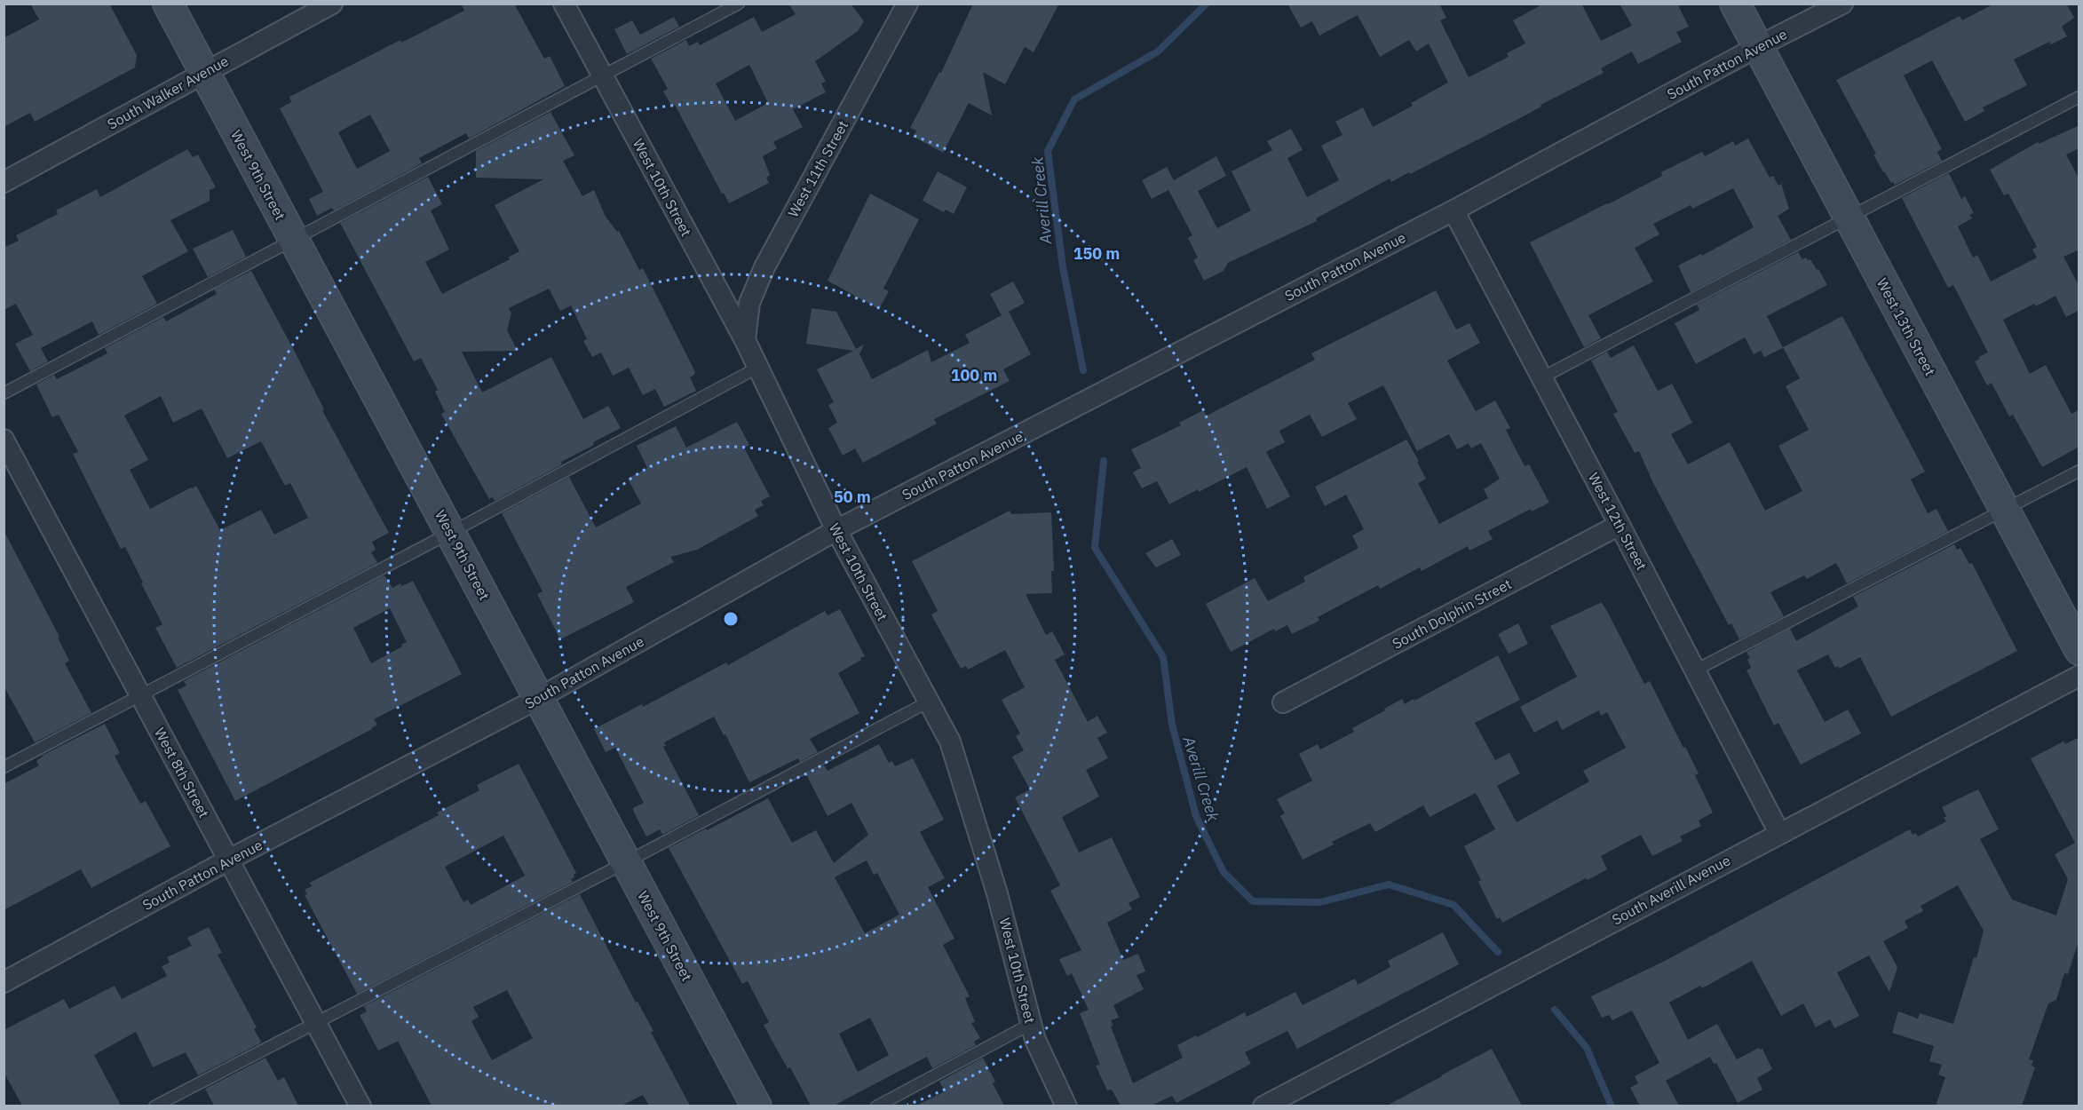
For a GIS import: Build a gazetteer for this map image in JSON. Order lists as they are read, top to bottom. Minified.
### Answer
{"streets":{"main road":["West 9th Street","West 13th Street"],"street":["South Patton Avenue","South Walker Avenue","West 11th Street","West 10th Street","West 12th Street","South Dolphin Street","West 8th Street","South Averill Avenue"]},"crossings":[["South Patton Avenue","West 9th Street"],["South Patton Avenue","West 10th Street"],["South Patton Avenue","West 13th Street"],["South Patton Avenue","West 12th Street"],["South Patton Avenue","West 8th Street"],["South Walker Avenue","West 9th Street"],["West 11th Street","West 10th Street"],["West 12th Street","South Dolphin Street"],["West 12th Street","South Averill Avenue"]],"water":["Averill Creek"],"rings":["150 m","100 m","50 m"]}
